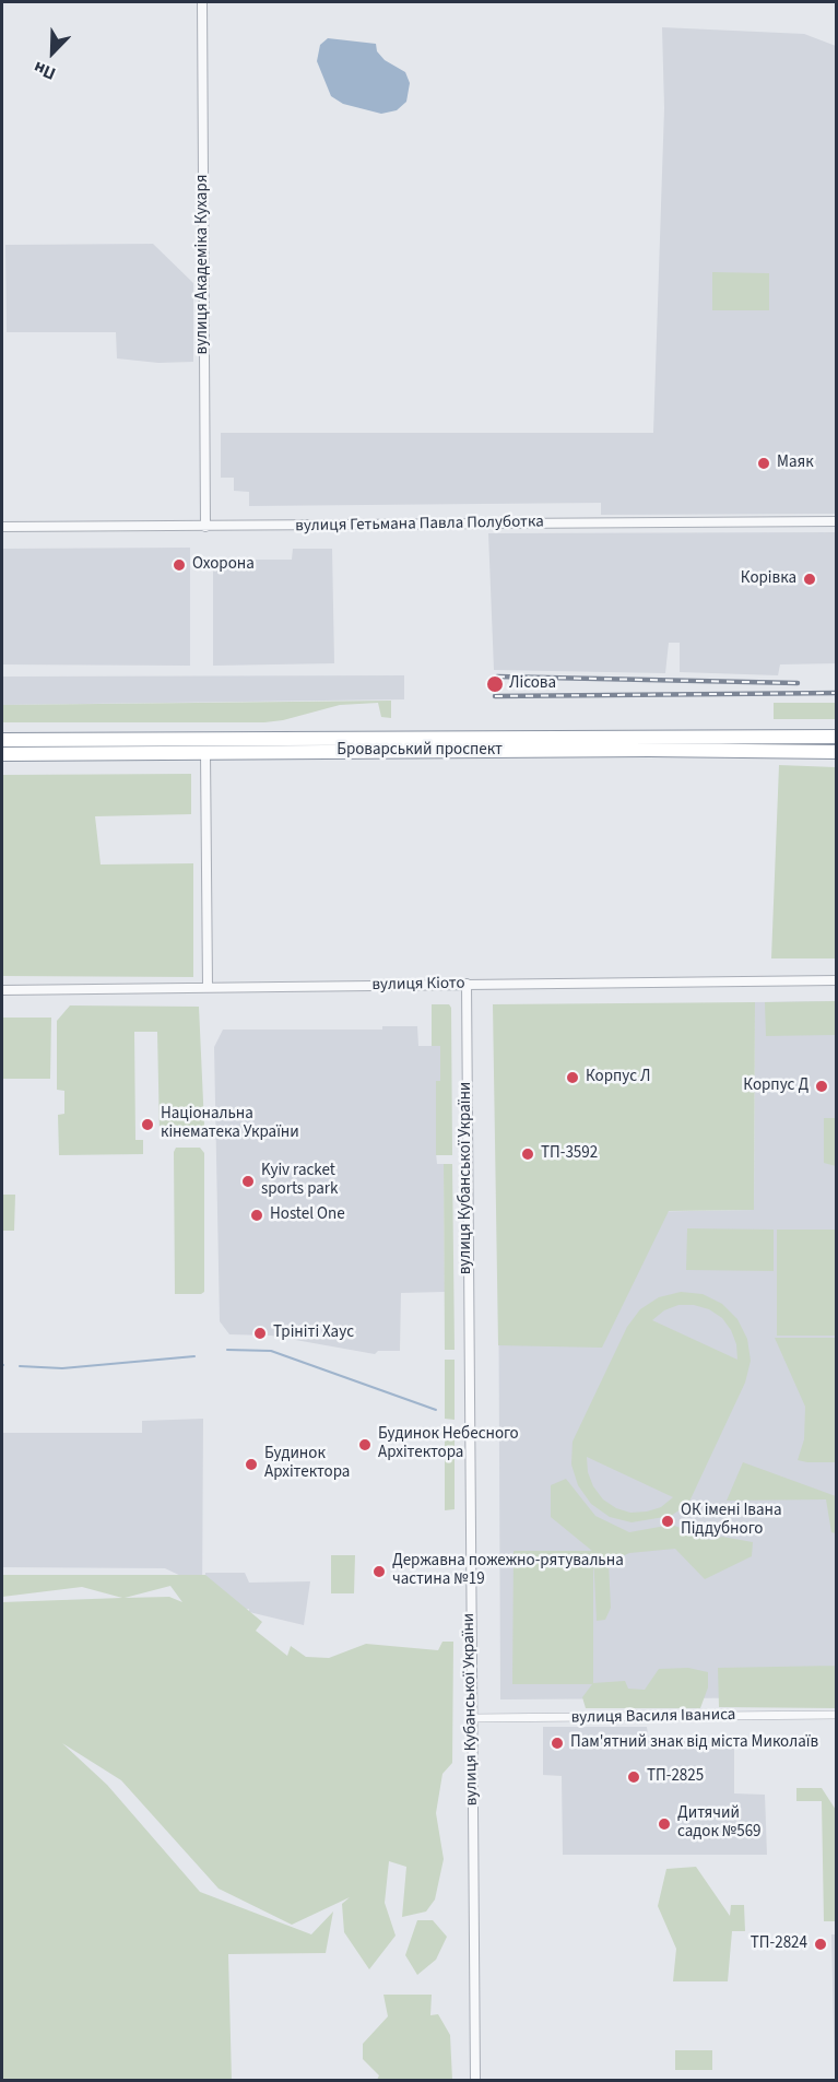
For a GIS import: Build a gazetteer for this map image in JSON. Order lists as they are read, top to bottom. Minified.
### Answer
{"streets":{"highway":["Броварський проспект"],"street":["вулиця Академіка Кухаря","вулиця Гетьмана Павла Полуботка","вулиця Кіото","вулиця Кубанської України","вулиця Василя Іваниса"]},"crossings":[["вулиця Академіка Кухаря","вулиця Гетьмана Павла Полуботка"],["вулиця Кіото","вулиця Кубанської України"],["вулиця Кубанської України","вулиця Василя Іваниса"]],"places":["Маяк","Охорона","Корівка","Лісова","Корпус Л","Корпус Д","Національна кінематека України","ТП-3592","Kyiv racket sports park","Hostel One","Трініті Хаус","Будинок Небесного Архітектора","Будинок Архітектора","ОК імені Івана Піддубного","Державна пожежно-рятувальна частина №19","Пам'ятний знак від міста Миколаїв","ТП-2825","Дитячий садок №569","ТП-2824"],"north":"bottom left"}
